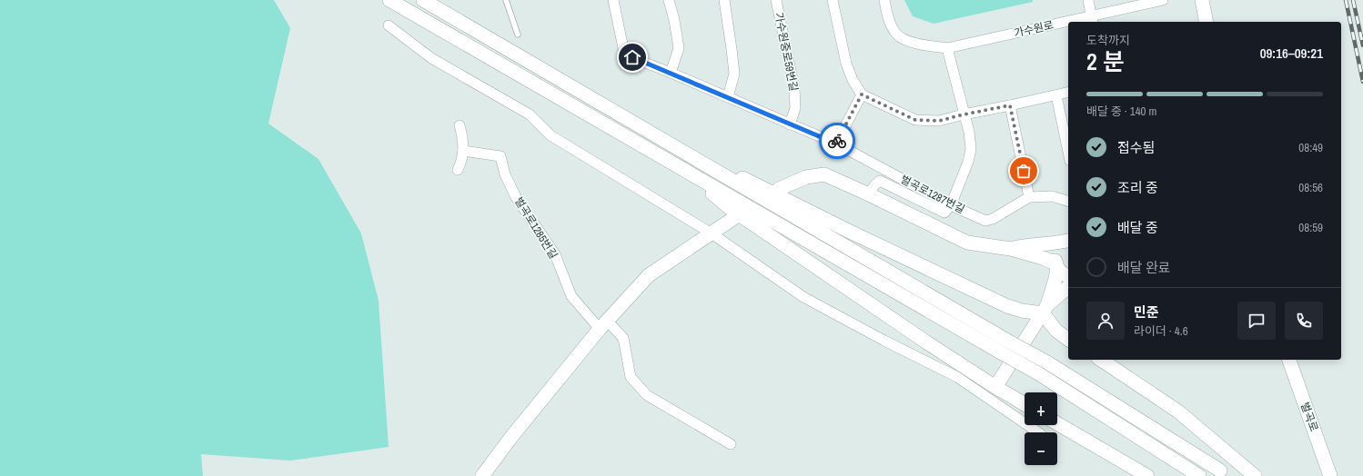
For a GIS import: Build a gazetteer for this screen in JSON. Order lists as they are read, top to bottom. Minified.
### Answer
{"streets":{"main road":["벌곡로"],"street":["가수원로","가수원중로59번길","벌곡로1287번길","벌곡로1285번길"]},"crossings":[["가수원중로59번길","벌곡로1287번길"]],"page":{"heading":["2 분","도착까지","09:16–09:21"],"panel":["민준","라이더 · 4.6"],"bar":"배달 중 · 140 m","list":[["접수됨","08:49"],["조리 중","08:56"],["배달 중","08:59"],"배달 완료"],"map_buttons":["+","−"]}}
